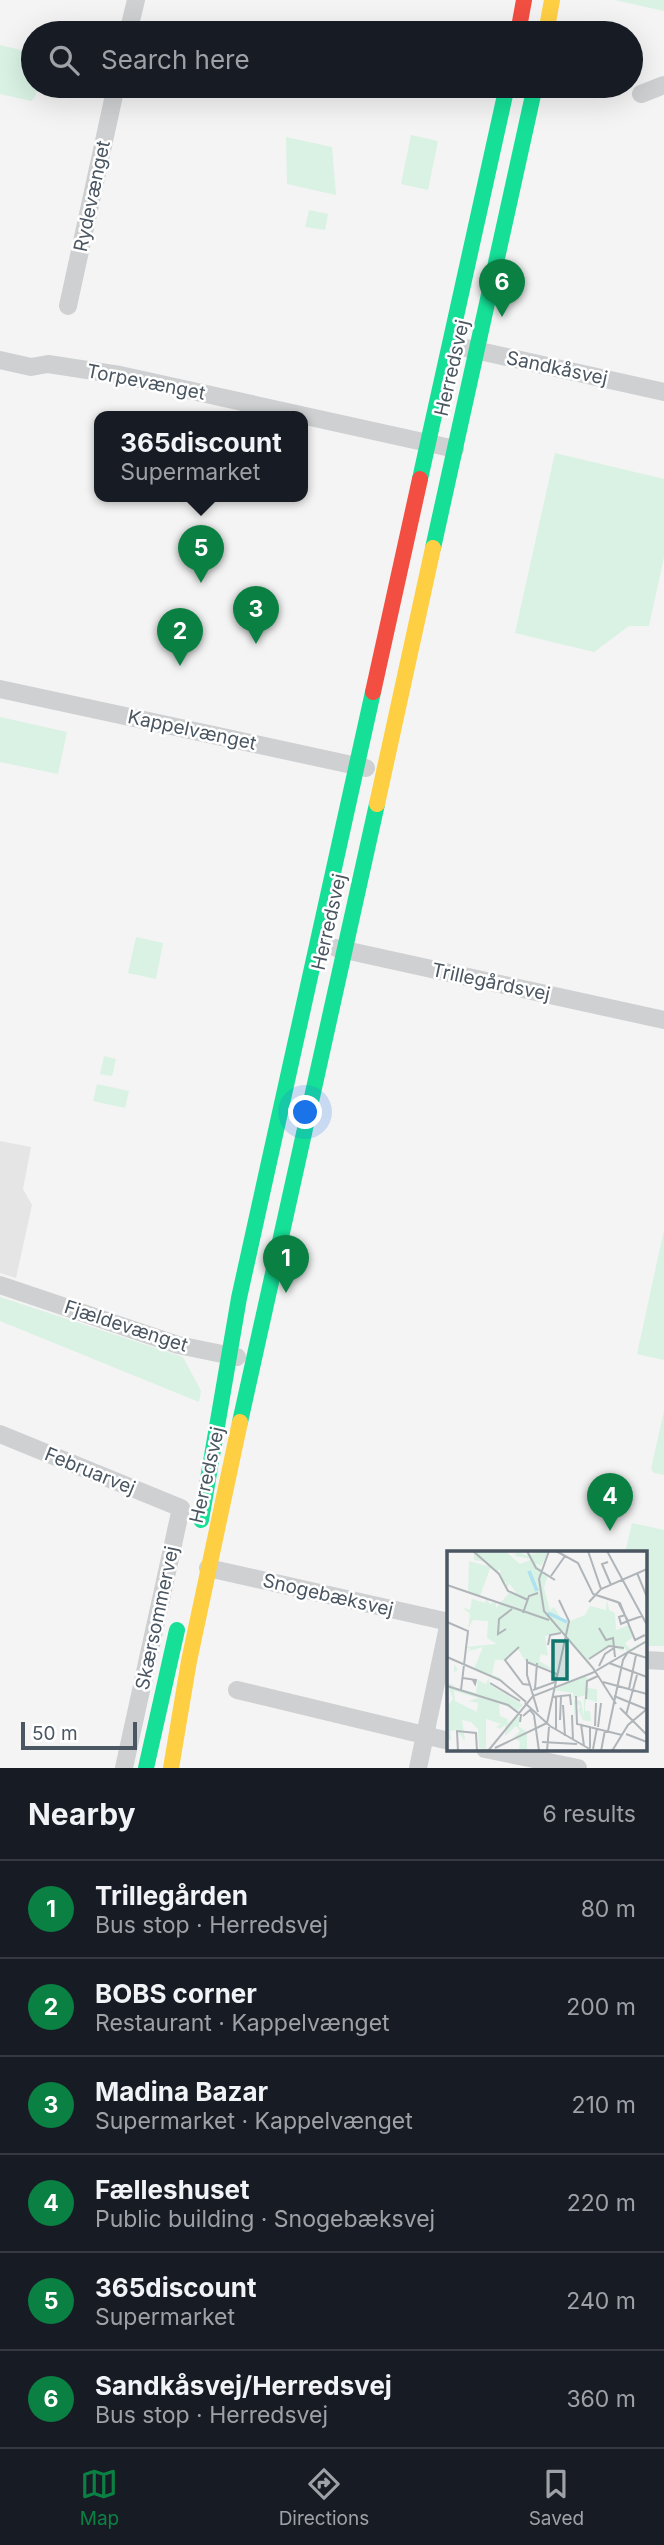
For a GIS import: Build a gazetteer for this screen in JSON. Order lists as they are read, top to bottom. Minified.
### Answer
{"streets":{"street":["Rydevænget","Herredsvej","Sandkåsvej","Torpevænget","Kappelvænget","Trillegårdsvej","Fjældevænget","Februarvej","Snogebæksvej","Skærsommervej"]},"crossings":[["Herredsvej","Sandkåsvej"],["Herredsvej","Torpevænget"],["Herredsvej","Kappelvænget"],["Herredsvej","Trillegårdsvej"],["Herredsvej","Fjældevænget"],["Herredsvej","Snogebæksvej"],["Februarvej","Skærsommervej"]],"scale_bar":"50 m","page":{"search":"Search here","pins":["6","5","3","2","1","4"],"popup":["365discount","Supermarket"],"scale":"50 m","heading":["Nearby","6 results"],"list":[{"mark":"1","name":"Trillegården","note":"Bus stop · Herredsvej","value":"80 m"},{"mark":"2","name":"BOBS corner","note":"Restaurant · Kappelvænget","value":"200 m"},{"mark":"3","name":"Madina Bazar","note":"Supermarket · Kappelvænget","value":"210 m"},{"mark":"4","name":"Fælleshuset","note":"Public building · Snogebæksvej","value":"220 m"},{"mark":"5","name":"365discount","note":"Supermarket","value":"240 m"},{"mark":"6","name":"Sandkåsvej/Herredsvej","note":"Bus stop · Herredsvej","value":"360 m"}],"nav":["Map","Directions","Saved"]}}
